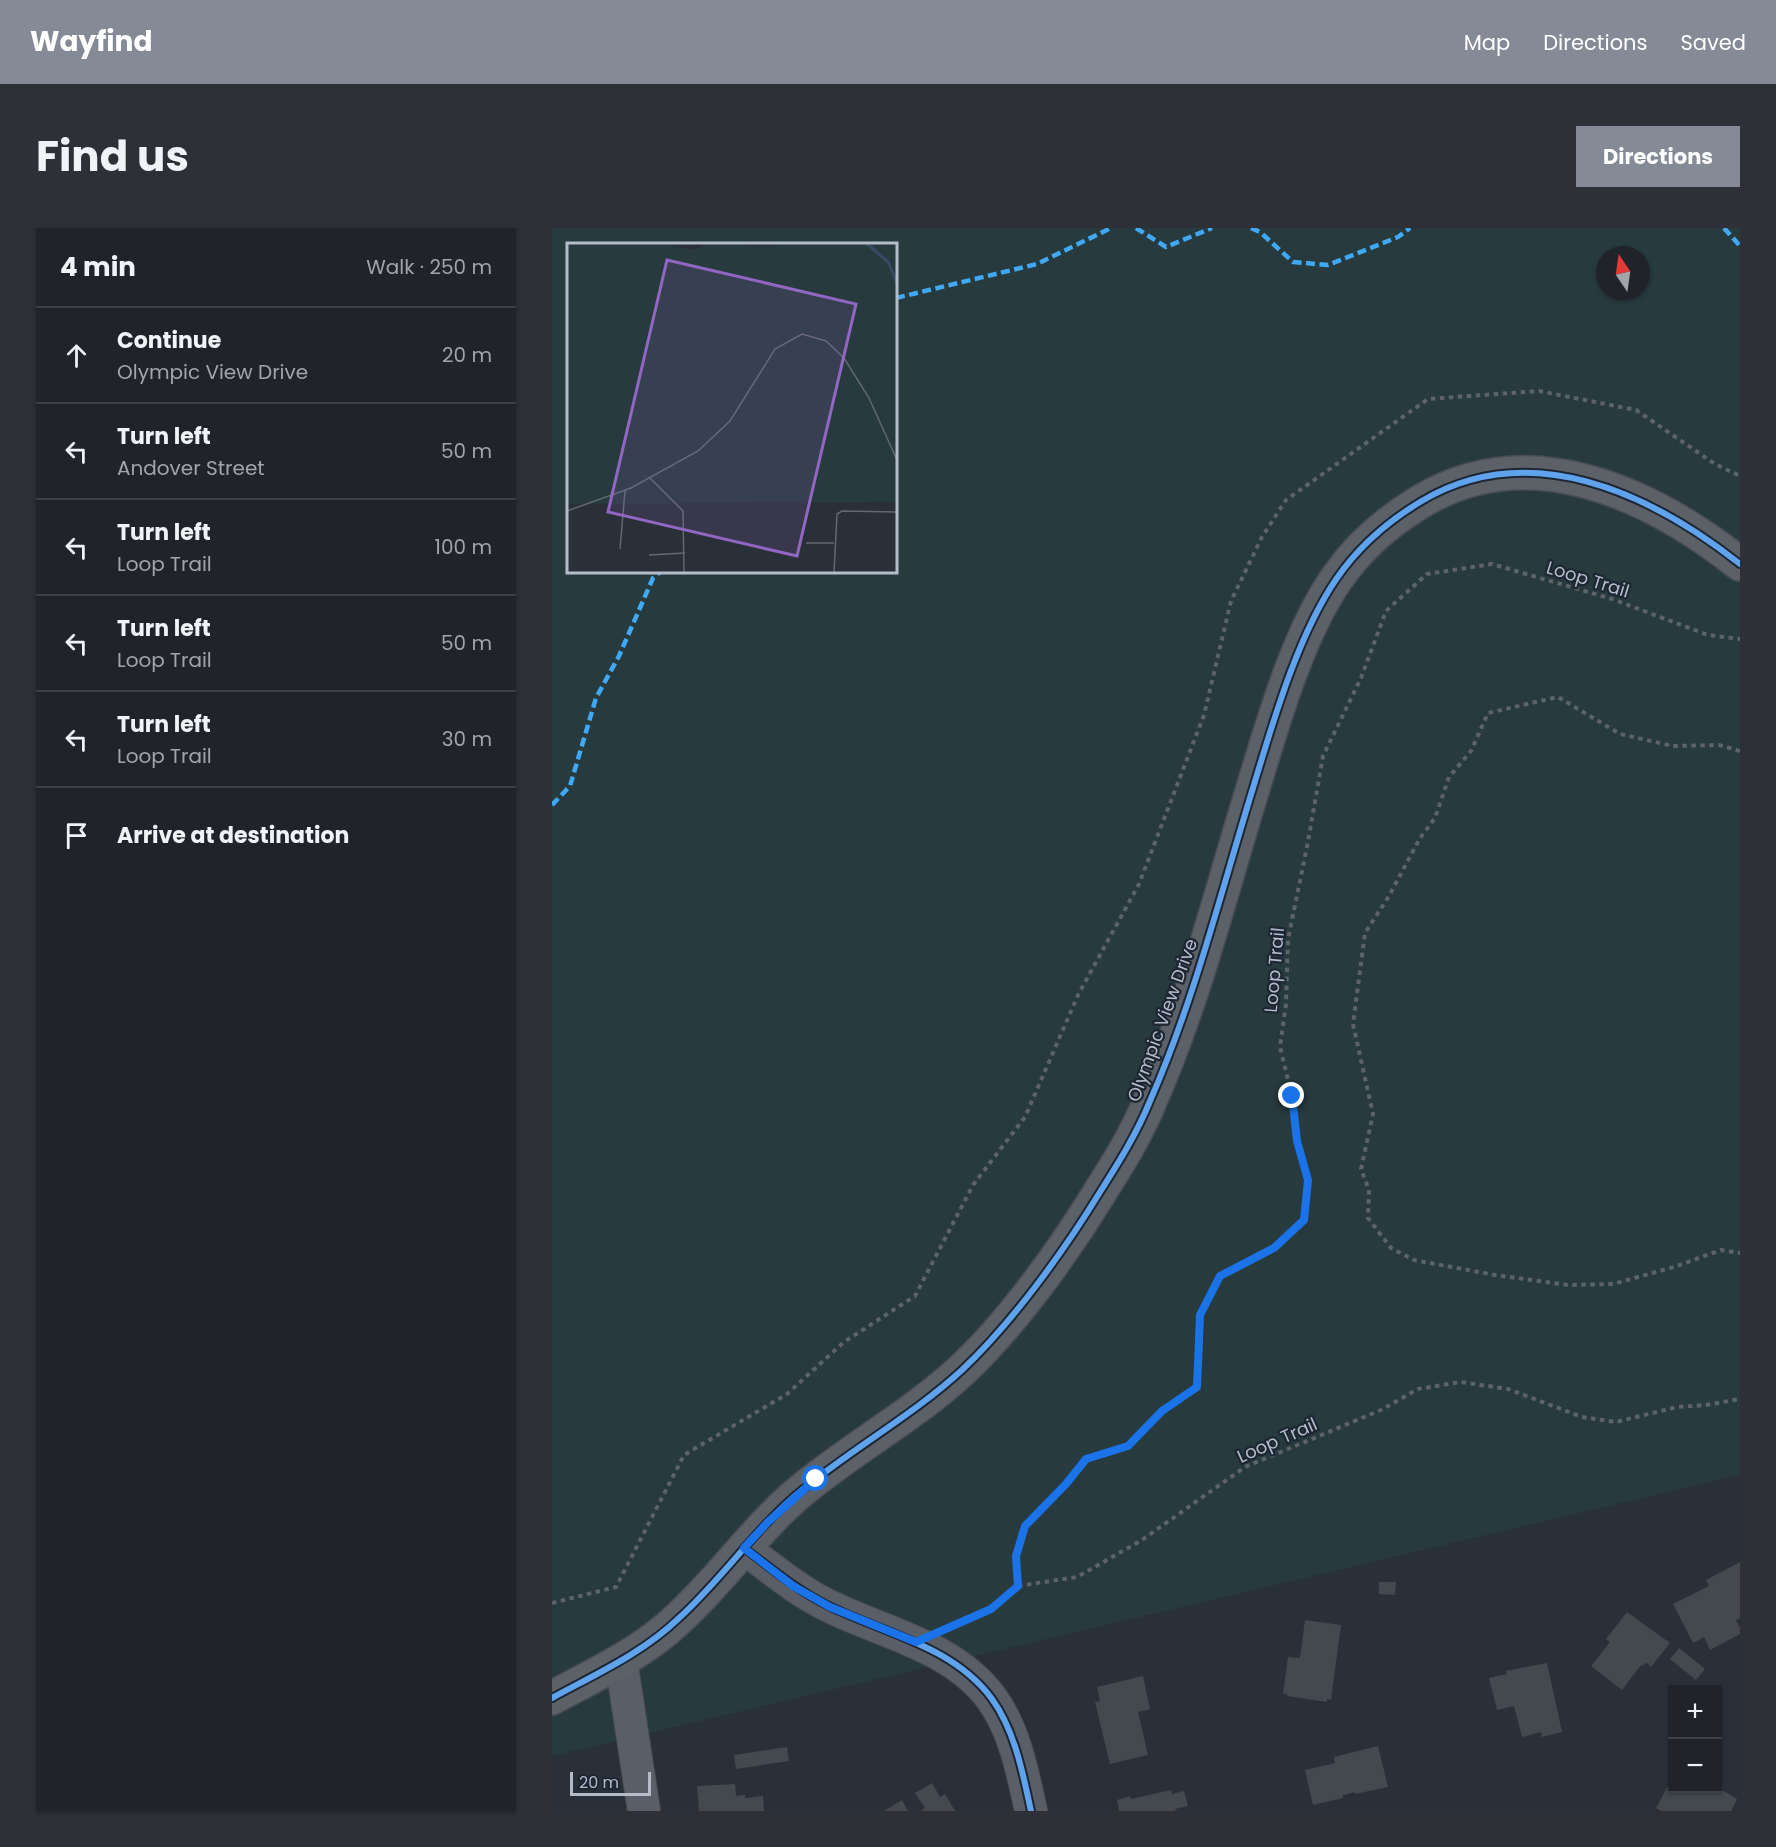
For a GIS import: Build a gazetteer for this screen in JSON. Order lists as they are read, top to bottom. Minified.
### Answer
{"streets":{"main road":["Olympic View Drive"],"path":["Loop Trail"]},"scale_bar":"20 m","north":"top","page":{"header":"Wayfind","nav":["Map","Directions","Saved"],"title":"Find us","buttons":"Directions","heading":["4 min","Walk · 250 m"],"list":[["Continue","Olympic View Drive","20 m"],["Turn left","Andover Street","50 m"],["Turn left","Loop Trail","100 m"],["Turn left","Loop Trail","50 m"],["Turn left","Loop Trail","30 m"],"Arrive at destination"],"map_buttons":["+","−"],"scale":"20 m"}}
